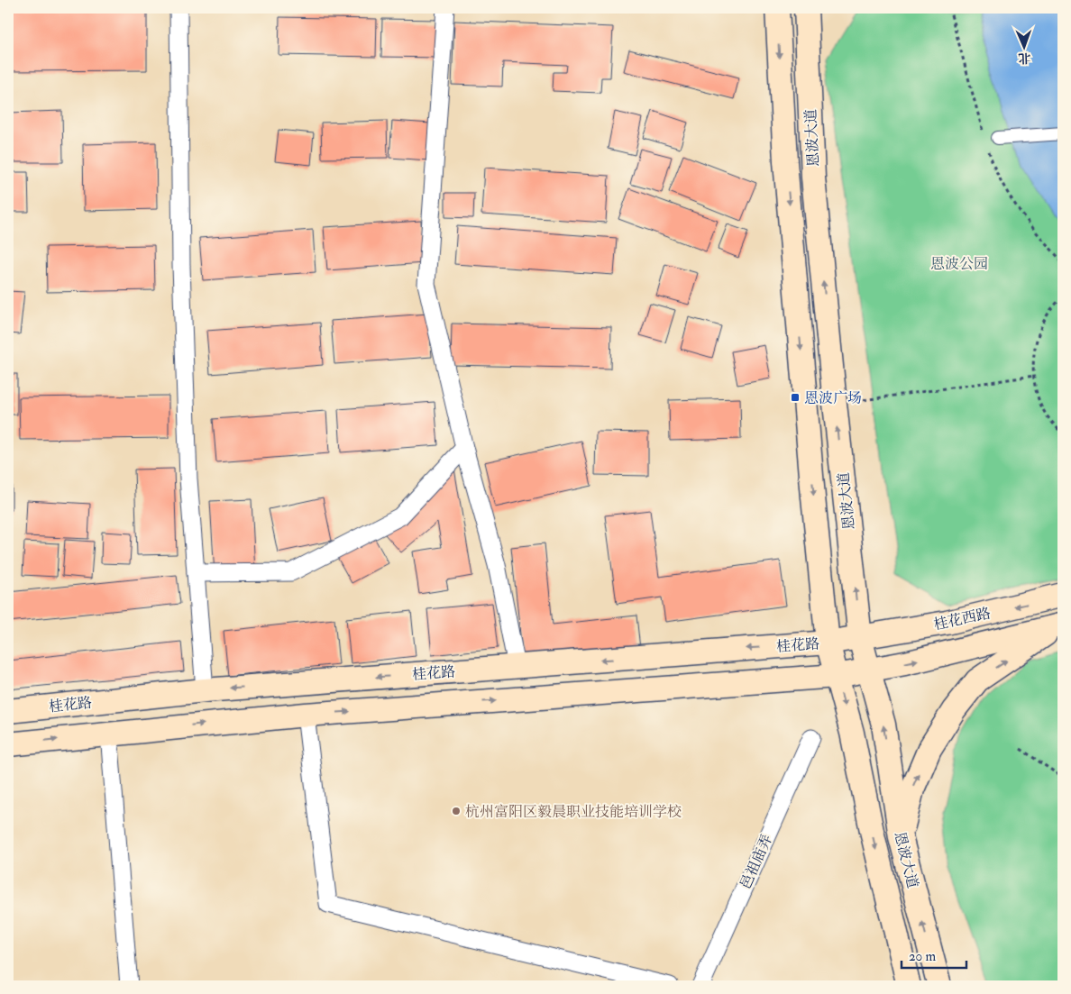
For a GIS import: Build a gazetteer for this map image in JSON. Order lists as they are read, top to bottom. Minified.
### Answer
{"streets":{"main road":["恩波大道","桂花西路","桂花路"],"street":["邑祖庙弄"]},"crossings":[["恩波大道","桂花西路"],["恩波大道","桂花路"],["桂花西路","桂花路"]],"one_way":["桂花路"],"parks":["恩波公园"],"places":{"transit":["恩波广场"],"other":["杭州富阳区毅晨职业技能培训学校"]},"scale_bar":"20 m","north":"bottom"}
